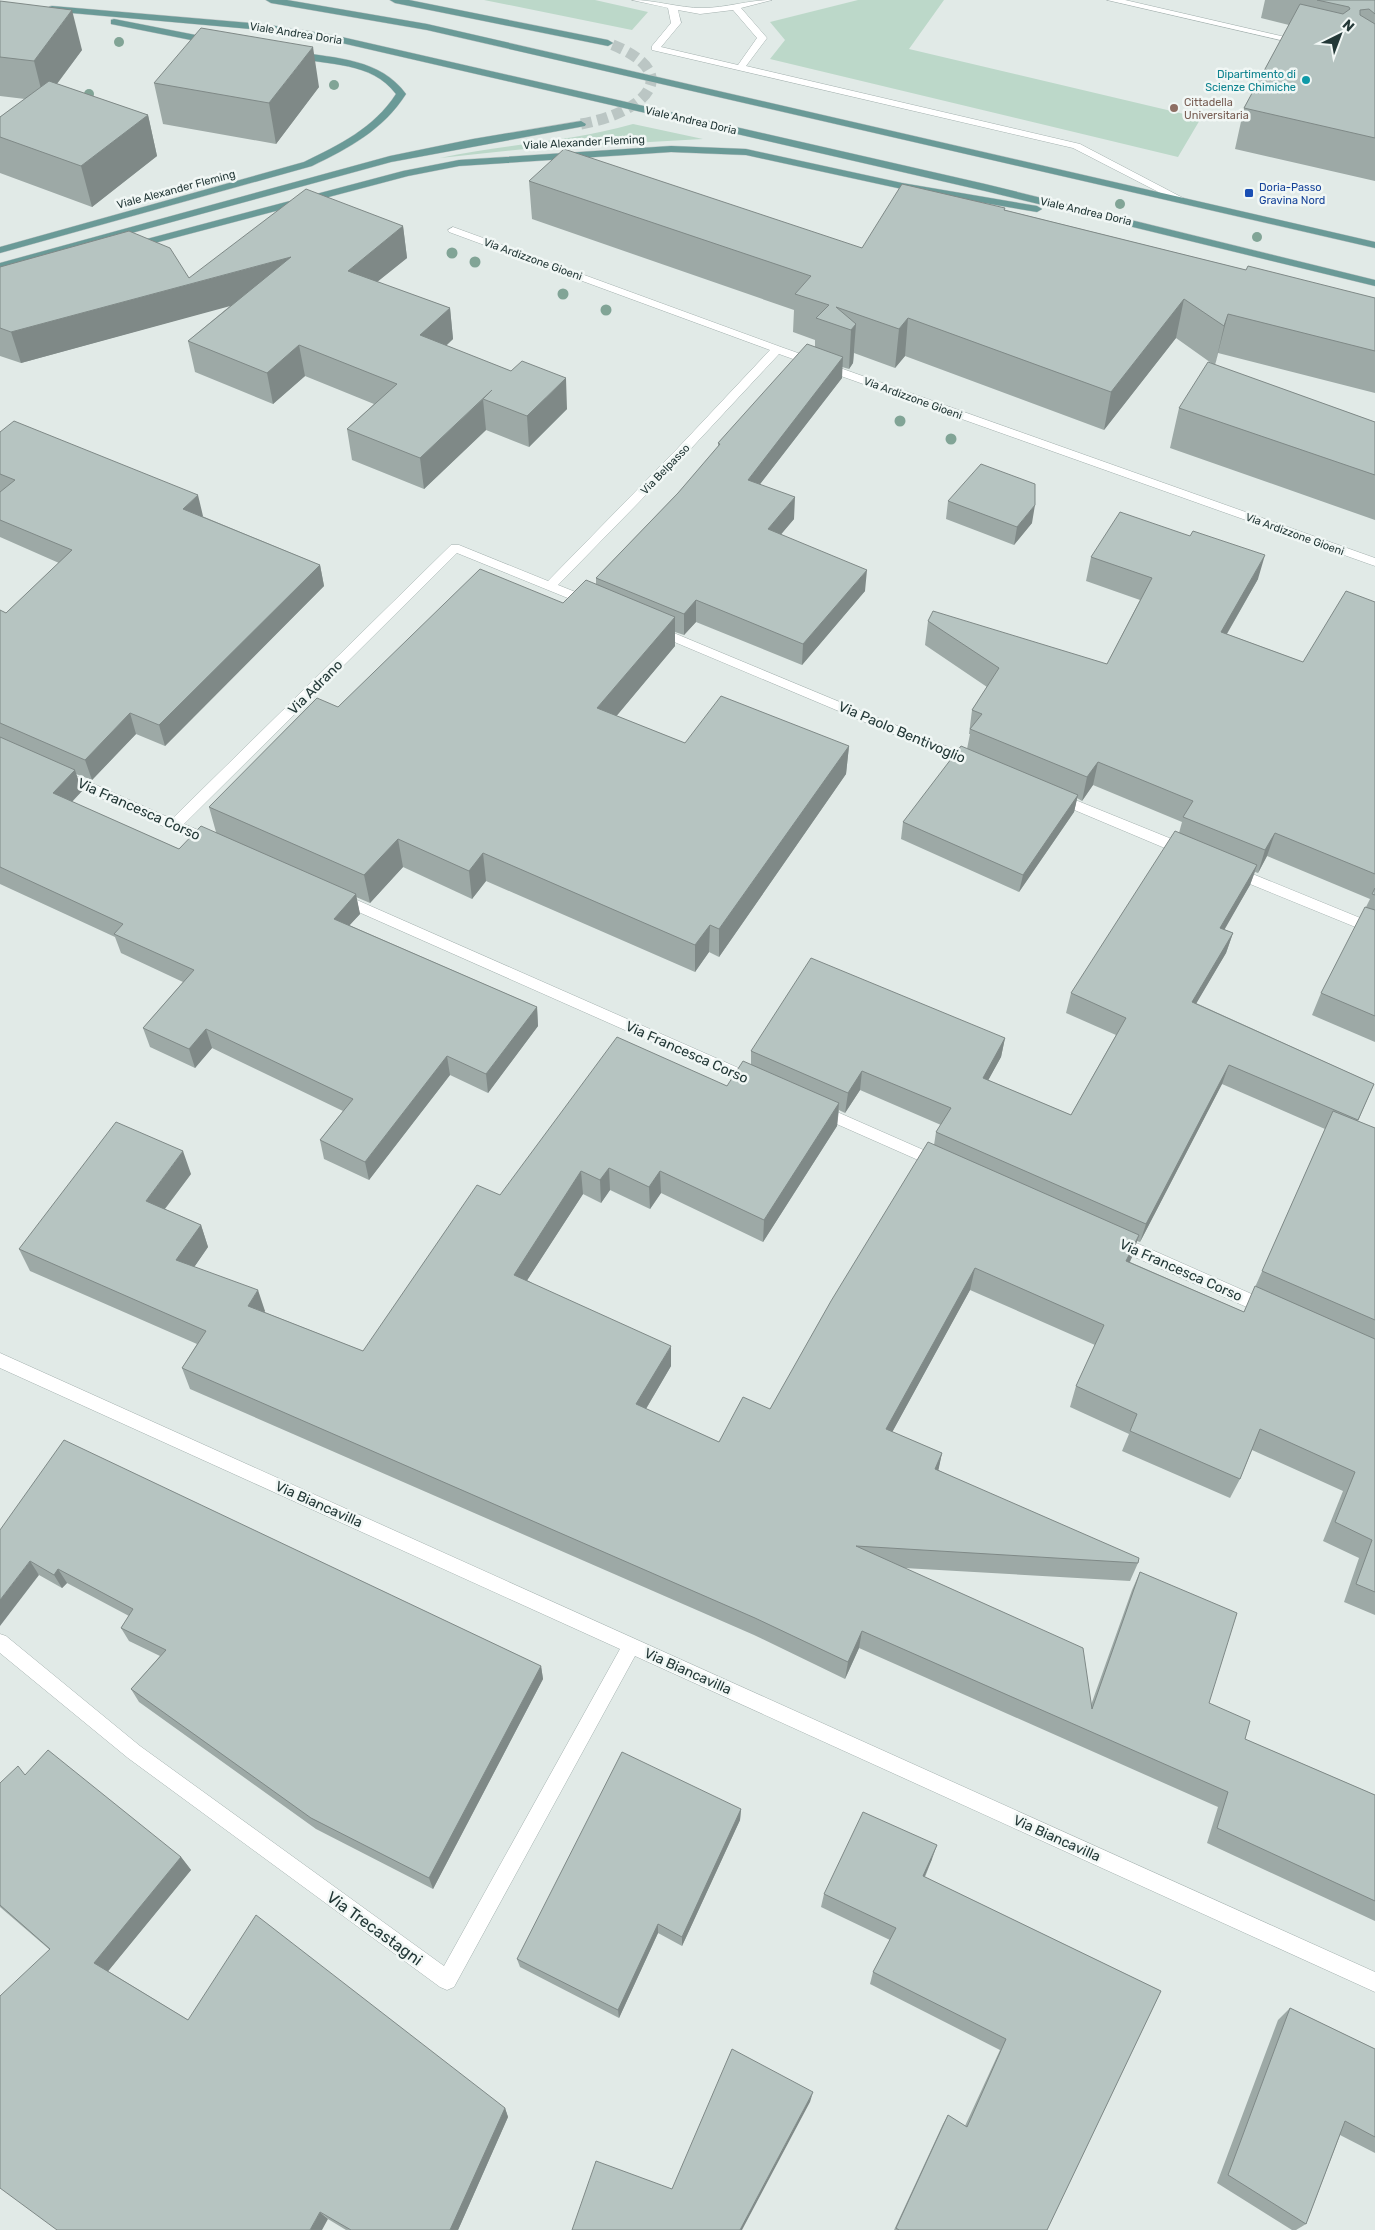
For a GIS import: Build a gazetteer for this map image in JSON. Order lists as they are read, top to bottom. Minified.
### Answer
{"streets":{"main road":["Viale Andrea Doria","Viale Alexander Fleming"],"street":["Via Ardizzone Gioeni","Via Belpasso","Via Adrano","Via Paolo Bentivoglio","Via Francesca Corso","Via Biancavilla","Via Trecastagni"]},"crossings":[["Viale Andrea Doria","Viale Alexander Fleming"],["Via Ardizzone Gioeni","Via Belpasso"],["Via Belpasso","Via Adrano"],["Via Adrano","Via Francesca Corso"],["Via Biancavilla","Via Trecastagni"]],"places":{"other":["Dipartimento di Scienze Chimiche","Cittadella Universitaria"],"transit":["Doria-Passo Gravina Nord"]},"north":"top right"}
